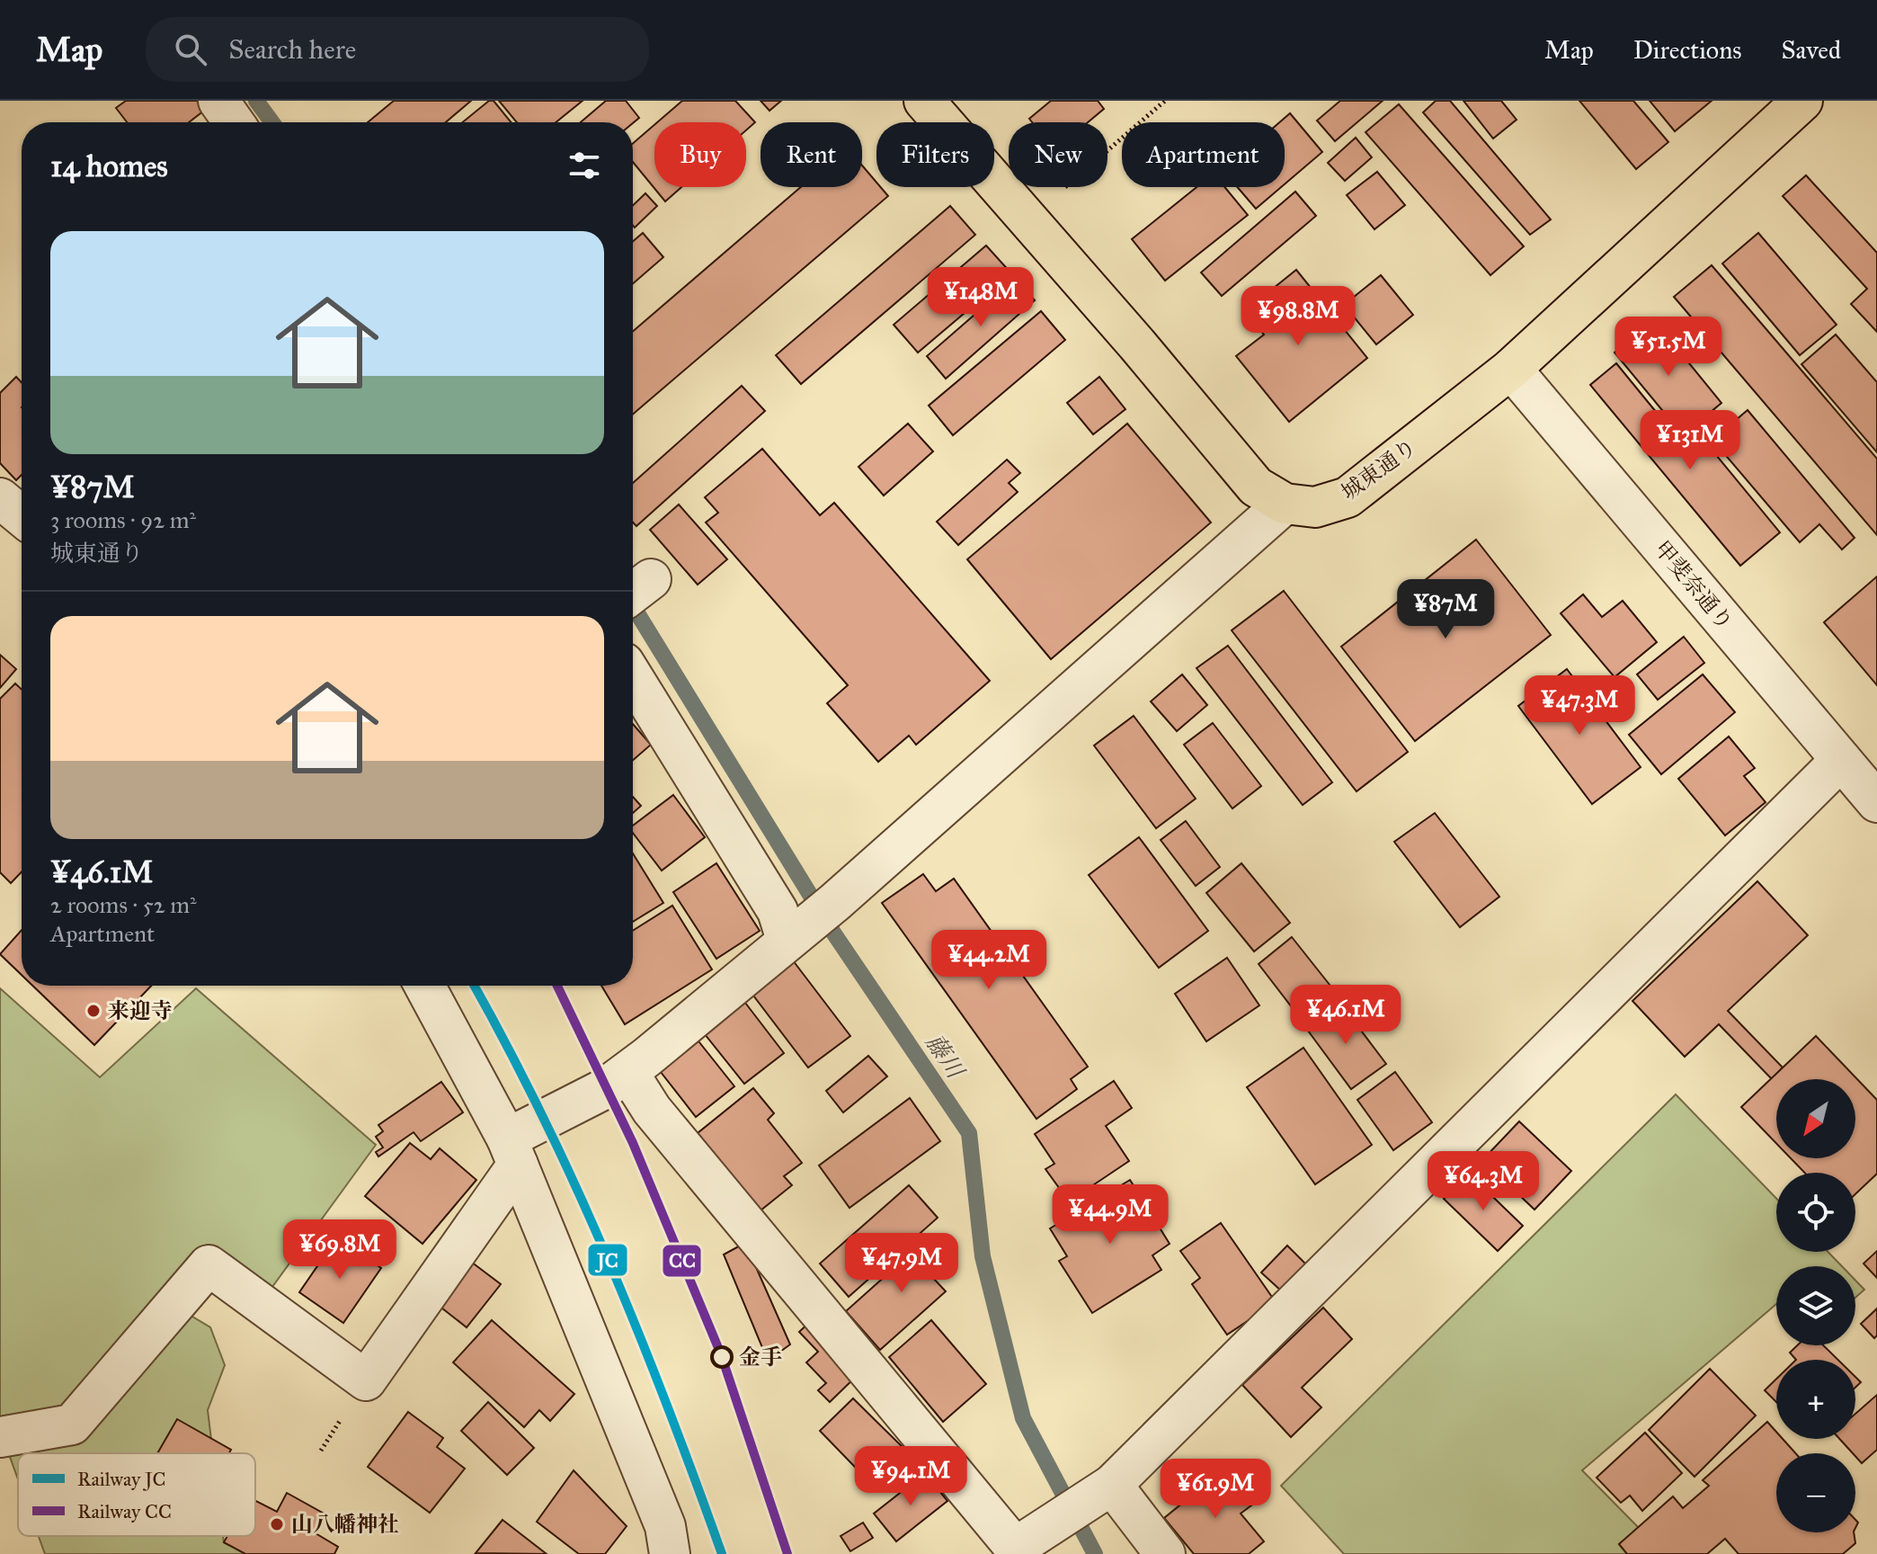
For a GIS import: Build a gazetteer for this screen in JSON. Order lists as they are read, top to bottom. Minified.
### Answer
{"streets":{"highway":["城東通り"],"street":["甲斐奈通り"]},"crossings":[["城東通り","甲斐奈通り"]],"water":["藤川"],"places":["来迎寺","金手","山八幡神社"],"lines":["rail line JC","rail line CC"],"legend":["Railway JC","Railway CC"],"north":"bottom left","page":{"header":"Map","search":"Search here","nav":["Map","Directions","Saved"],"chip":["Buy","Rent","Filters","New","Apartment"],"heading":"14 homes","list":[{"name":"¥87M","note":"3 rooms · 92 m² · 城東通り"},{"name":"¥46.1M","note":"2 rooms · 52 m² · Apartment"}],"price":["¥148M","¥98.8M","¥51.5M","¥131M","¥87M","¥47.3M","¥44.2M","¥46.1M","¥64.3M","¥44.9M","¥69.8M","¥47.9M","¥94.1M","¥61.9M"],"map_buttons":["+","−"]}}
